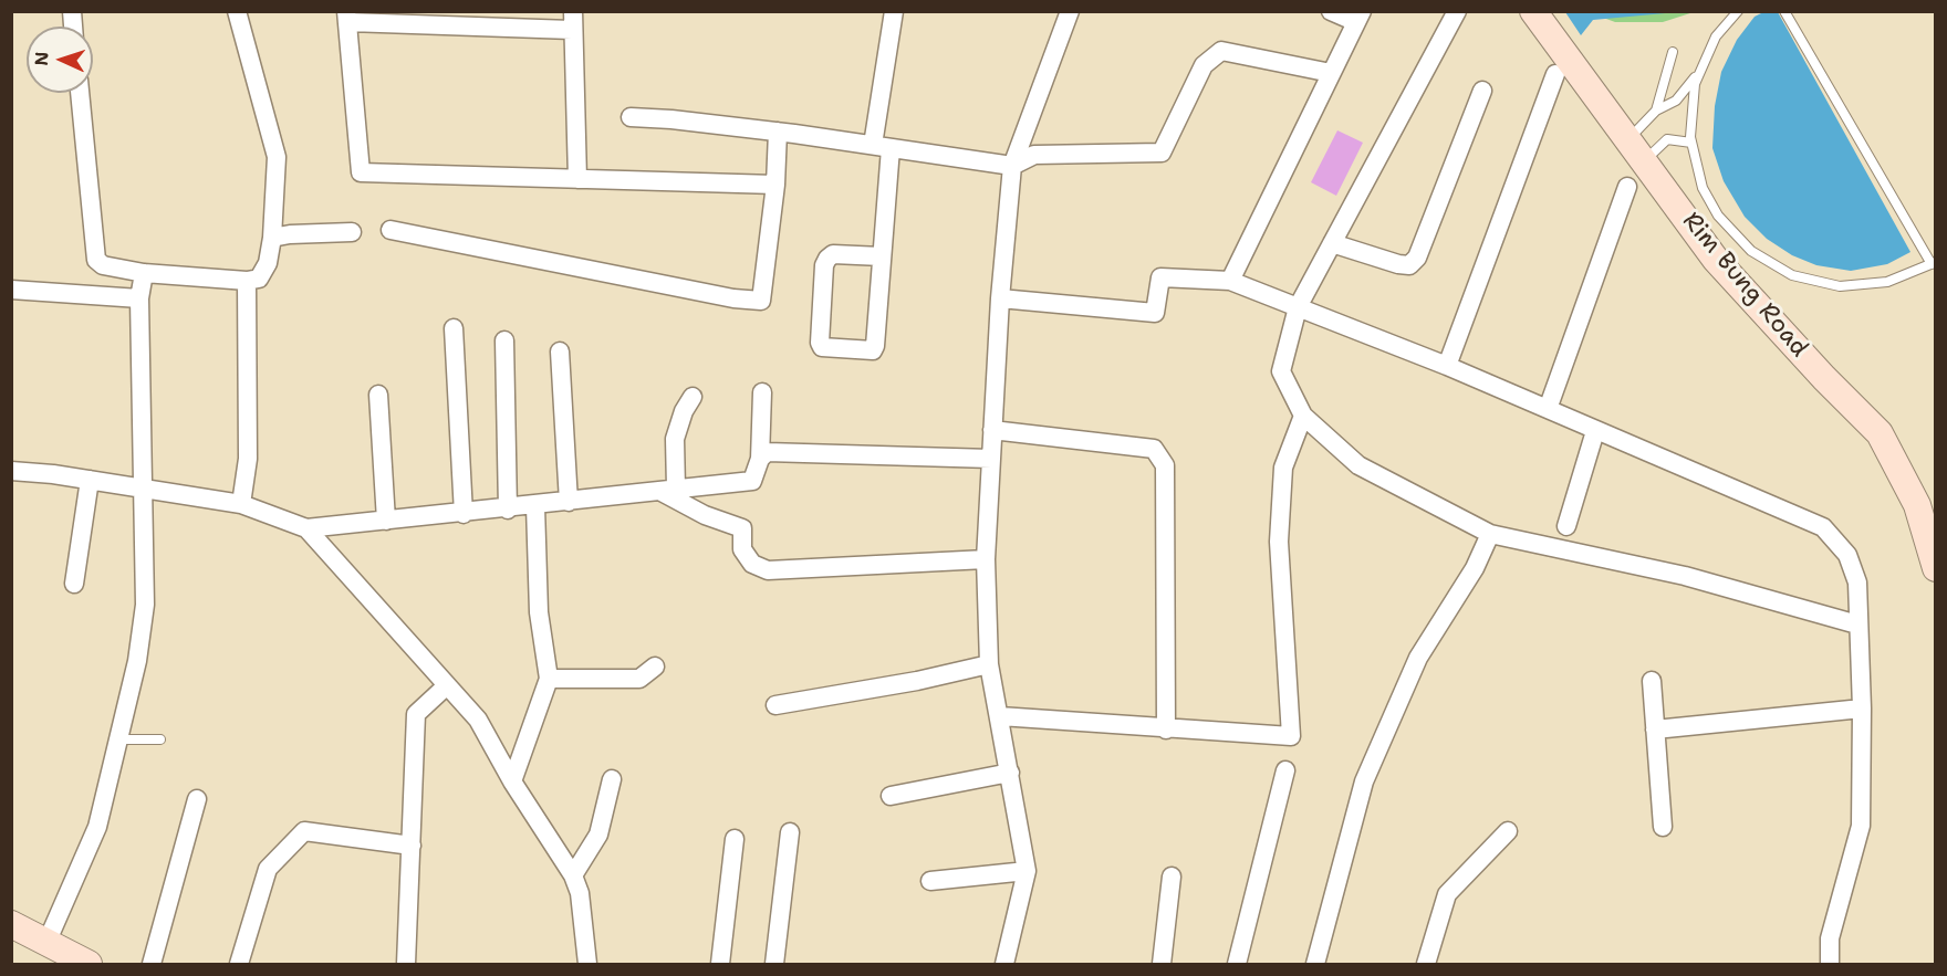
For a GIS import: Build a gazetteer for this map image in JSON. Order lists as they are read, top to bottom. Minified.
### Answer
{"streets":{"main road":["Rim Bung Road"]},"north":"left"}
